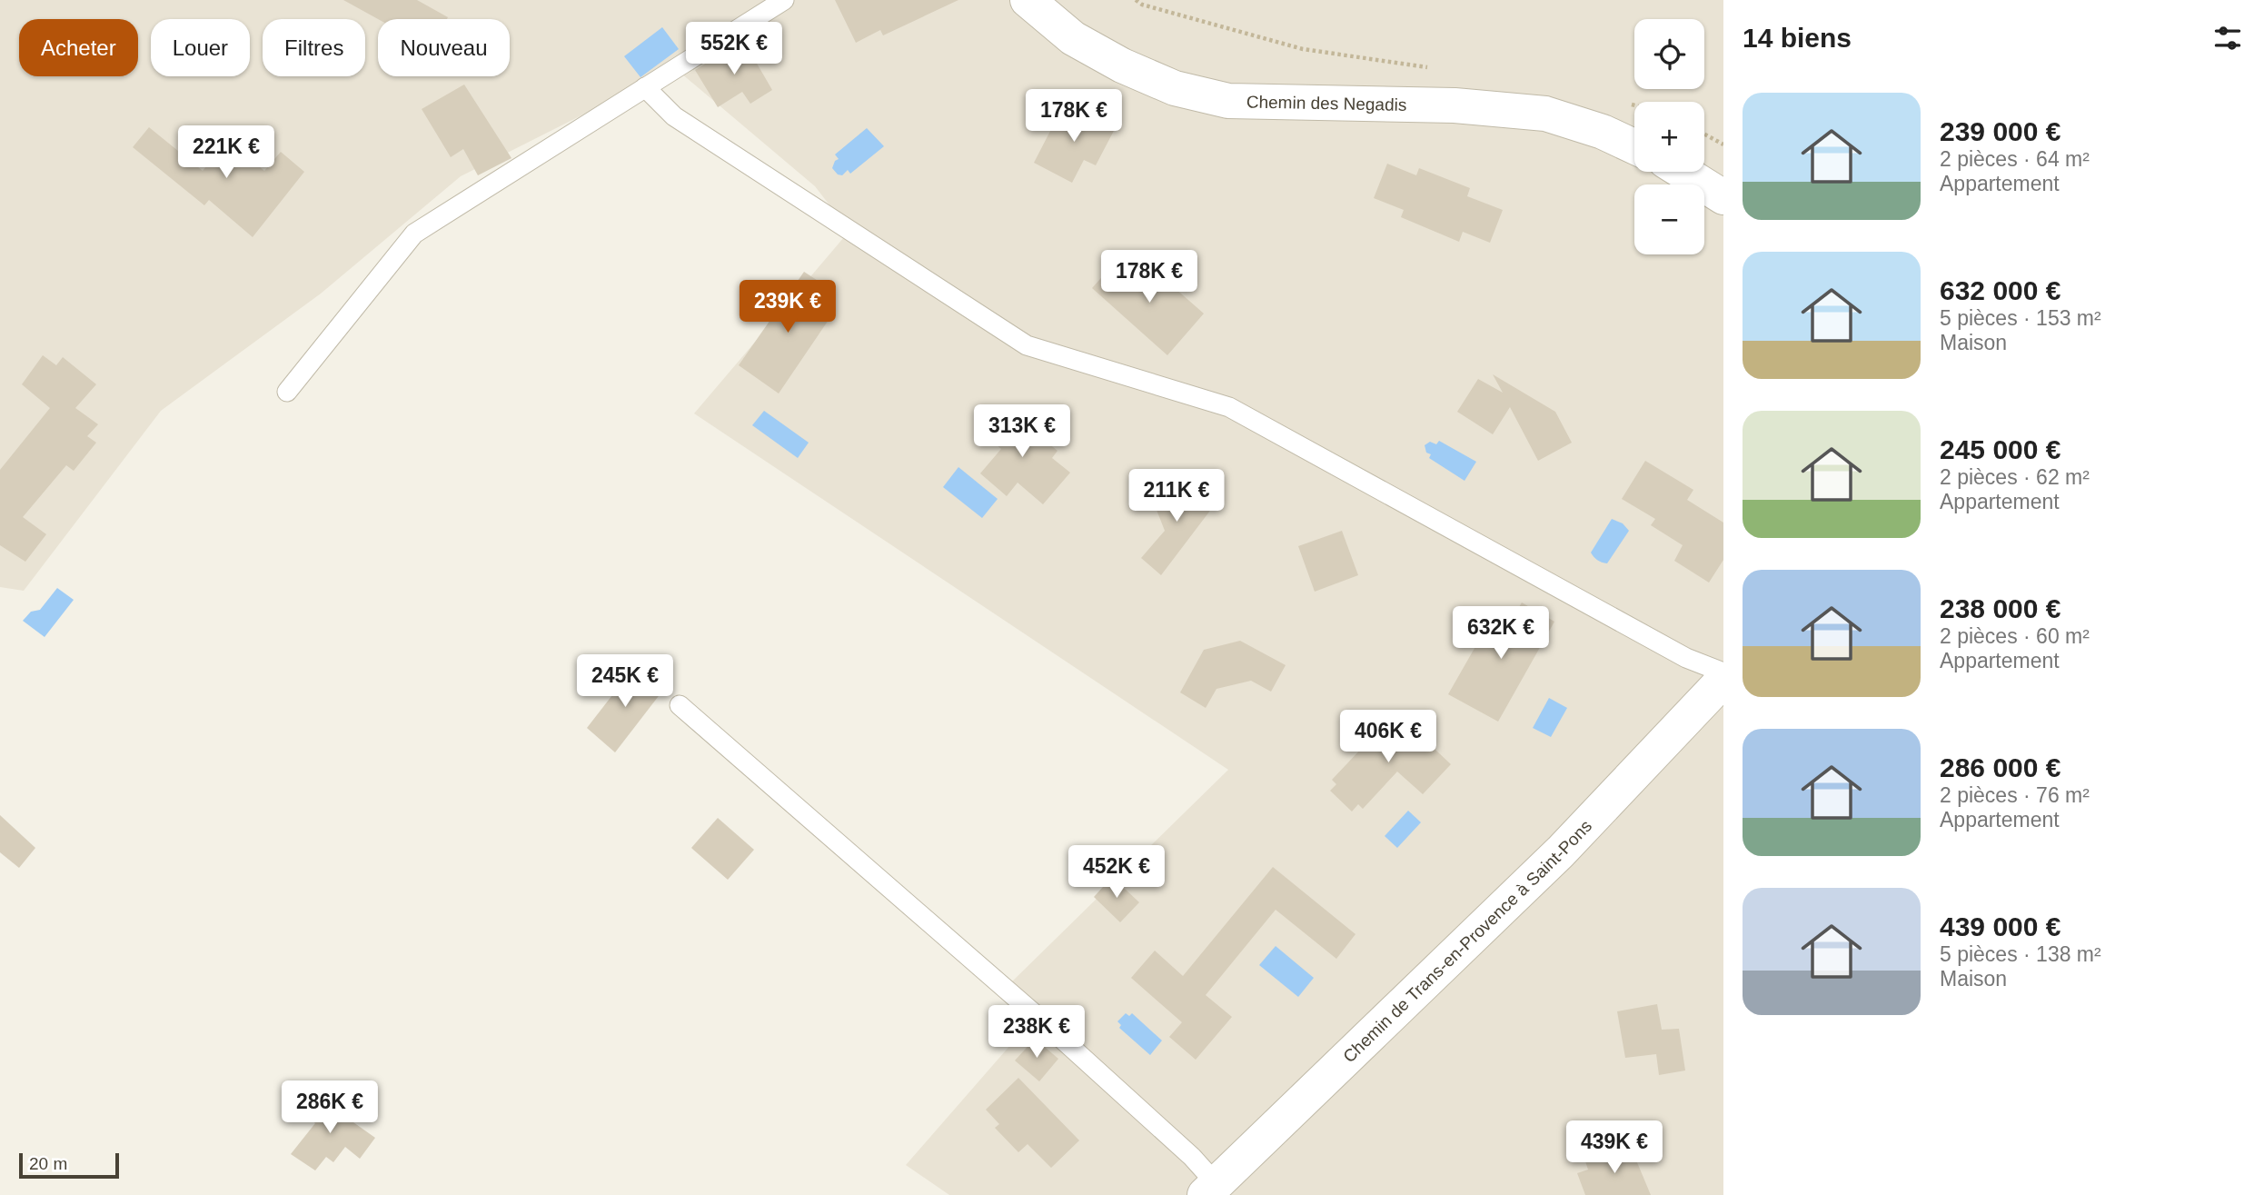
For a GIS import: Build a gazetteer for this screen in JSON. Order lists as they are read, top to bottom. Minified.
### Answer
{"streets":{"street":["Chemin des Negadis","Chemin de Trans-en-Provence à Saint-Pons"]},"scale_bar":"20 m","page":{"heading":"14 biens","map_buttons":["+","−"],"chip":["Acheter","Louer","Filtres","Nouveau"],"price":["552K €","178K €","221K €","178K €","239K €","313K €","211K €","632K €","245K €","406K €","452K €","238K €","286K €","439K €"],"list":[{"name":"239 000 €","note":"2 pièces · 64 m² · Appartement"},{"name":"632 000 €","note":"5 pièces · 153 m² · Maison"},{"name":"245 000 €","note":"2 pièces · 62 m² · Appartement"},{"name":"238 000 €","note":"2 pièces · 60 m² · Appartement"},{"name":"286 000 €","note":"2 pièces · 76 m² · Appartement"},{"name":"439 000 €","note":"5 pièces · 138 m² · Maison"}],"scale":"20 m"}}
